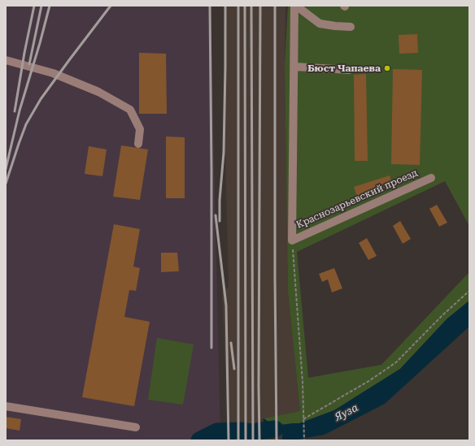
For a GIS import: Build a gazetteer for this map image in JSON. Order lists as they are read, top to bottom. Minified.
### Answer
{"streets":{"street":["Краснозарьевский проезд"]},"water":["Яуза"],"places":["Бюст Чапаева"]}
